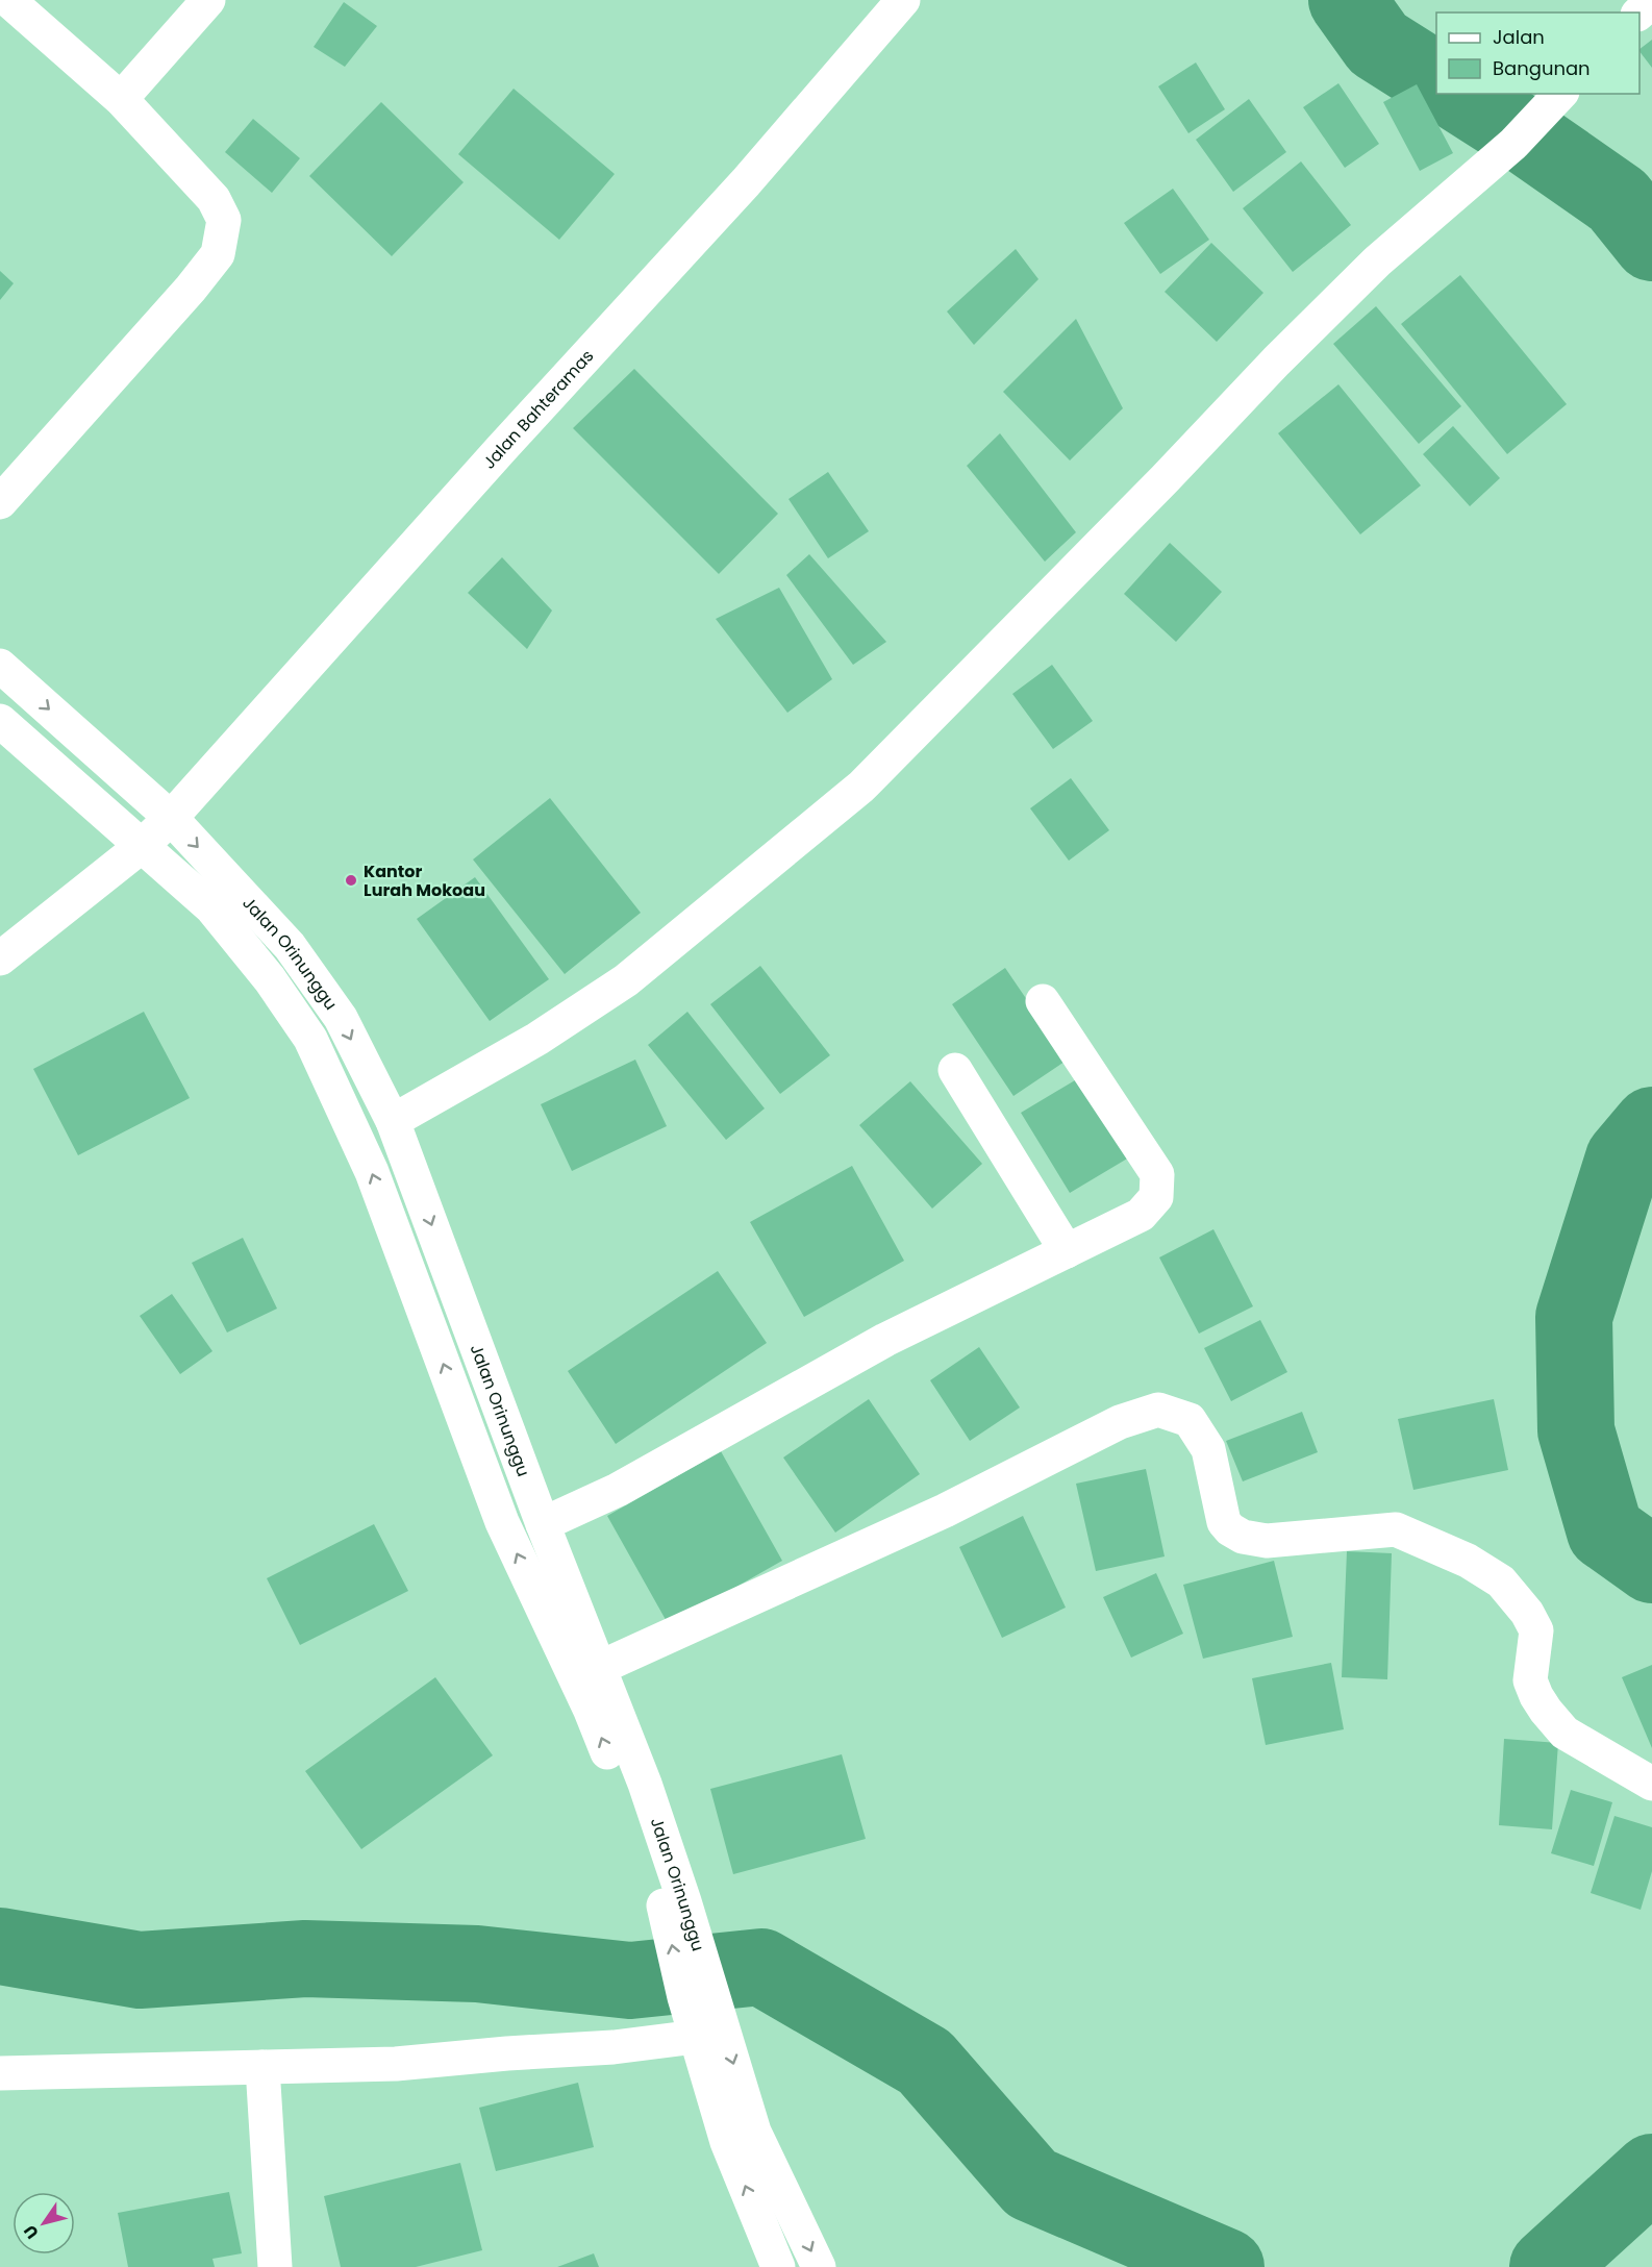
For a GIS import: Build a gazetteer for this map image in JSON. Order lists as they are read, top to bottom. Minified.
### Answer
{"streets":{"street":["Jalan Bahteramas","Jalan Orinunggu"]},"crossings":[["Jalan Bahteramas","Jalan Orinunggu"]],"places":["Kantor Lurah Mokoau"],"legend":["Jalan","Bangunan"],"north":"bottom left"}
